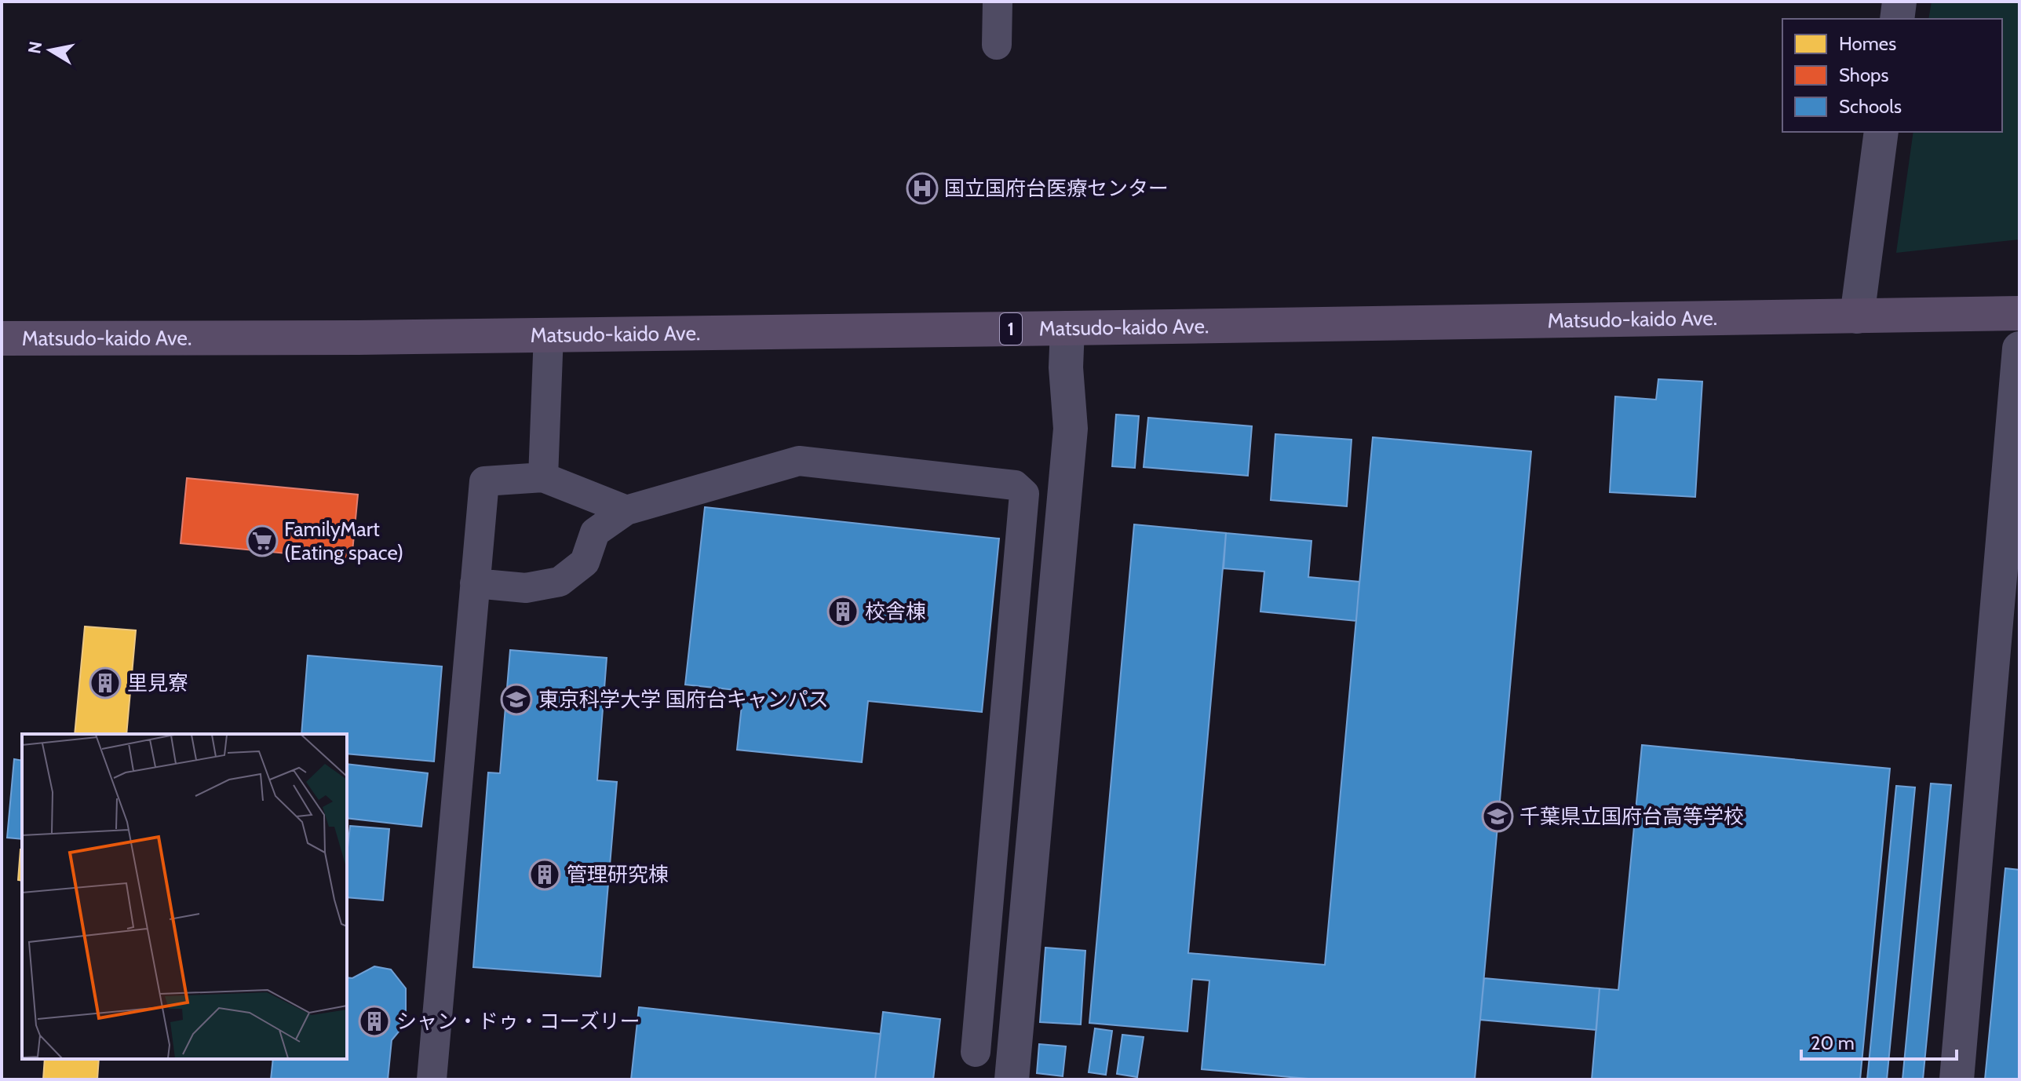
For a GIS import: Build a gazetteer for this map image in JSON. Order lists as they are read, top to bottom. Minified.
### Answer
{"streets":{"main road":["Matsudo-kaido Ave.","1"]},"places":{"hospital":["国立国府台医療センター"],"supermarket":["FamilyMart (Eating space)"],"building":["校舎棟","里見寮","管理研究棟","シャン・ドゥ・コーズリー"],"school or university":["東京科学大学 国府台キャンパス","千葉県立国府台高等学校"]},"legend":["Homes","Shops","Schools"],"scale_bar":"20 m","north":"left"}
